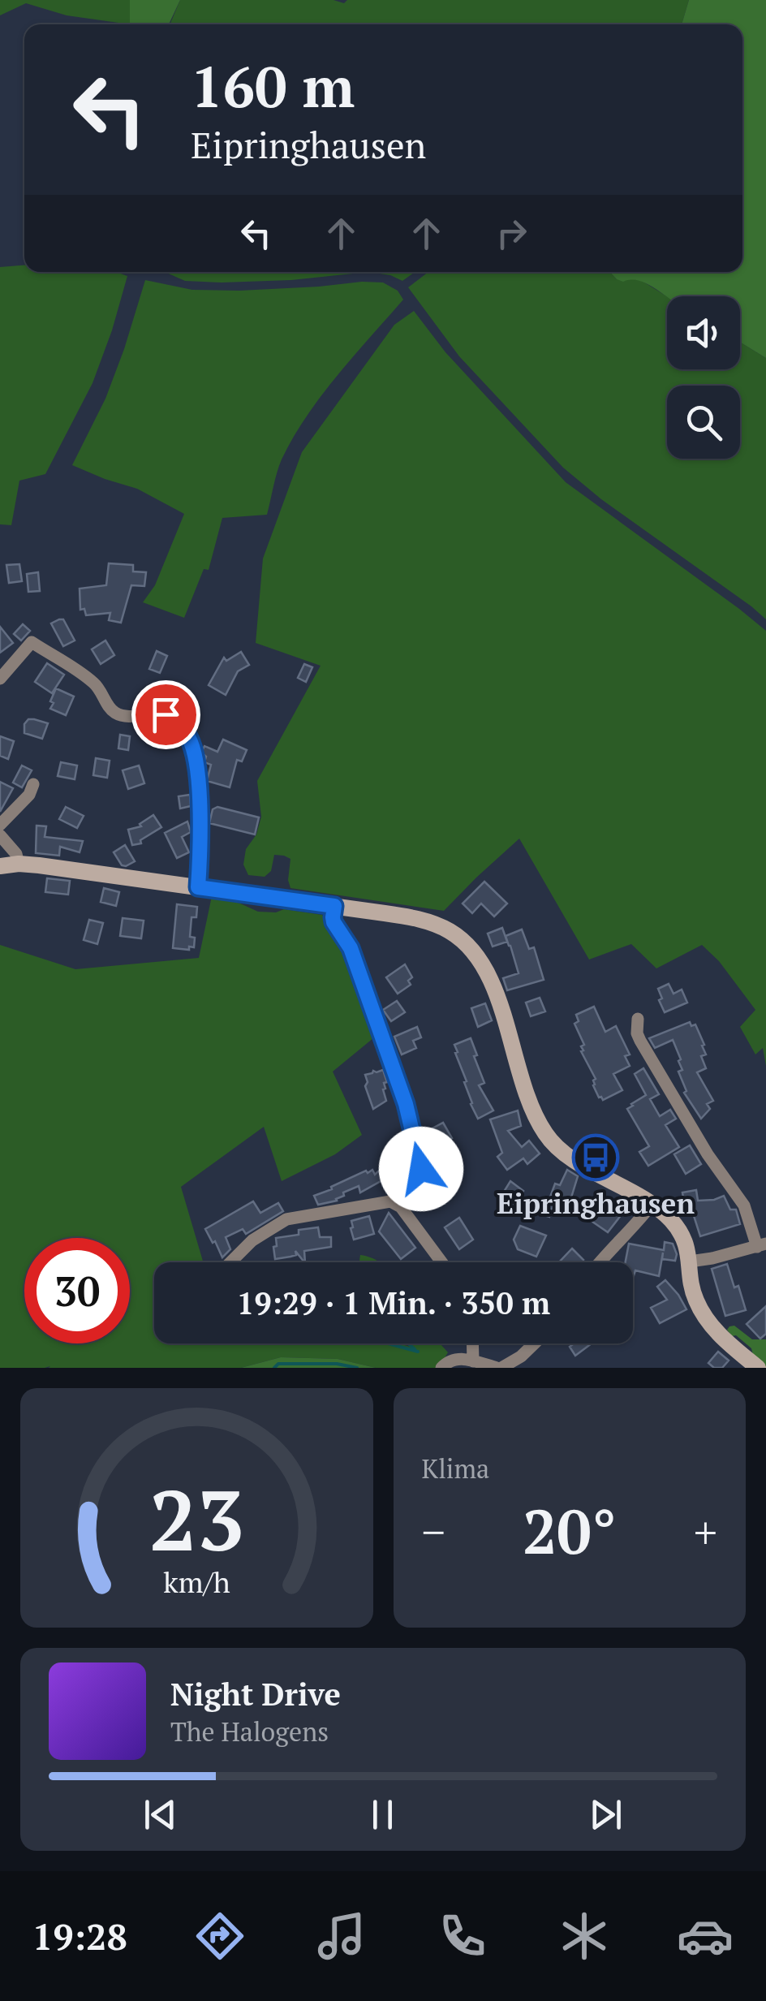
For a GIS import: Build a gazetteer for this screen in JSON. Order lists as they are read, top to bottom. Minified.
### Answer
{"places":{"bus stop":["Eipringhausen"]},"page":{"turn":["160 m","Eipringhausen"],"limit":"30","trip":"19:29 · 1 Min. · 350 m","tile":"Klima","heat":["−","20°","+"],"song":["Night Drive","The Halogens"],"tabs":"19:28","gauge":["23","km/h"]}}
